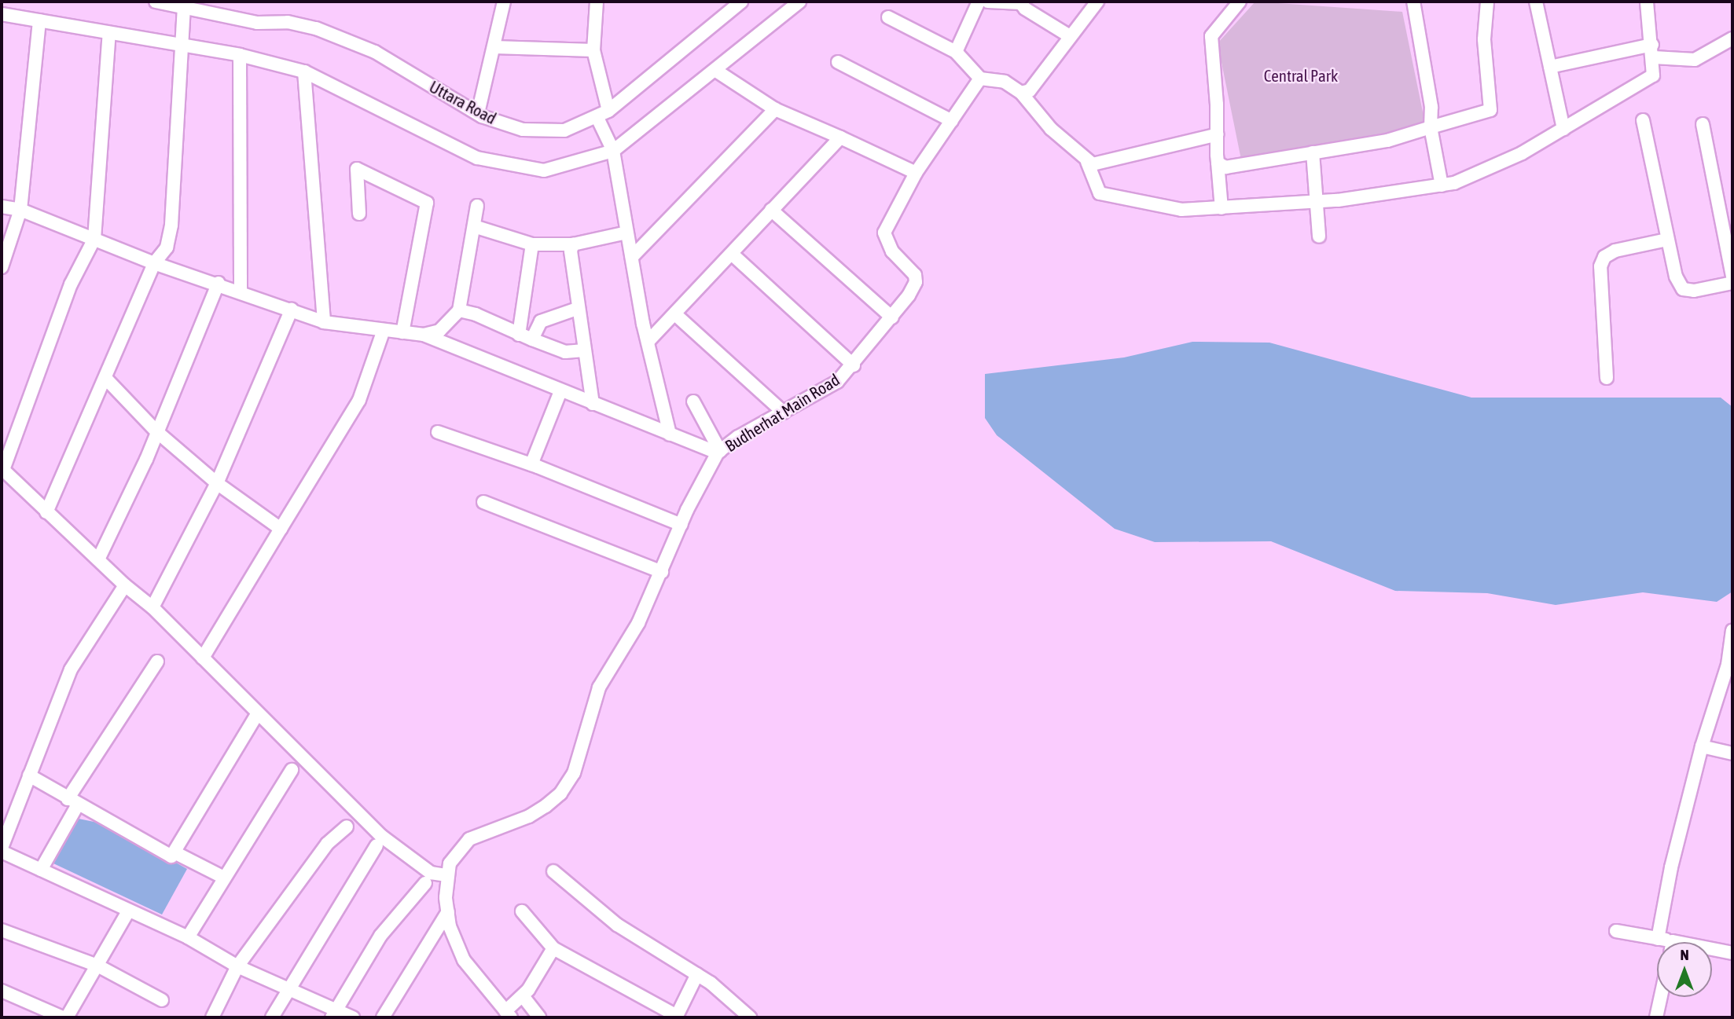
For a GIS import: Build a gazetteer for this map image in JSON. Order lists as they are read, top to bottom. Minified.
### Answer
{"streets":{"street":["Uttara Road","Budherhat Main Road"]},"parks":["Central Park"],"north":"top"}
